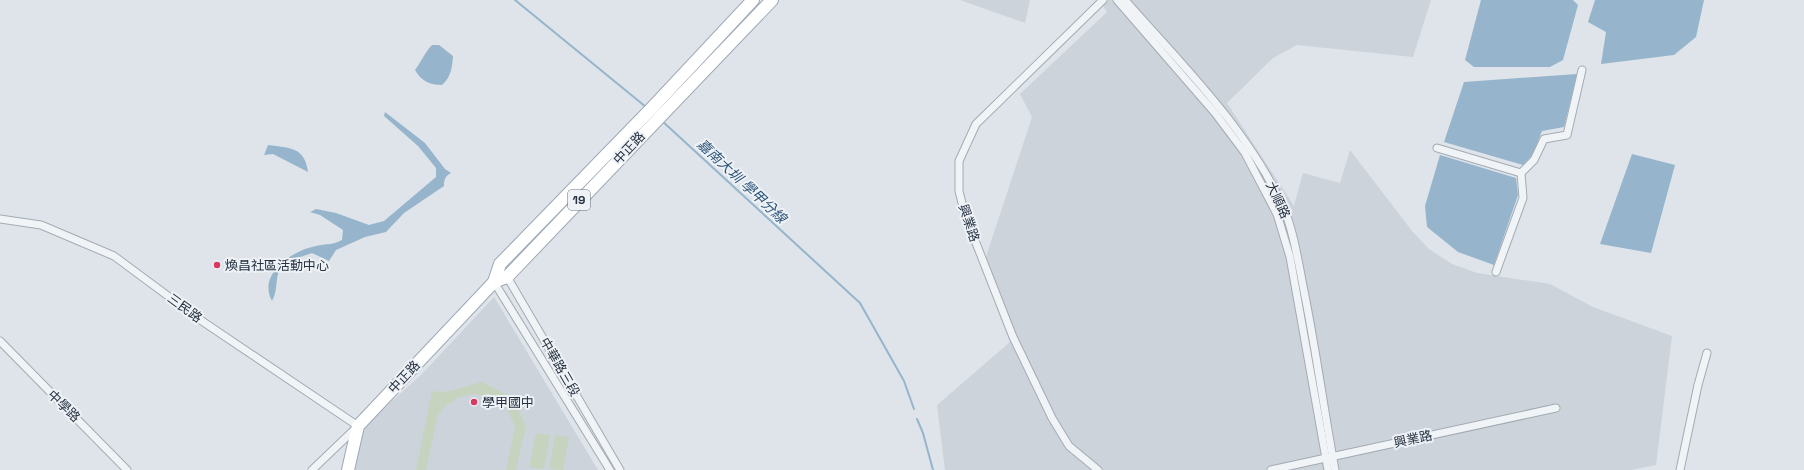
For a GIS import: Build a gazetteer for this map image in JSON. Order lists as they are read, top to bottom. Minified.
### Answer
{"streets":{"main road":["中正路","19"],"street":["大順路","興業路","三民路","中華路三段","中學路"]},"crossings":[["中正路","19"],["中正路","三民路"],["中正路","中華路三段"],["19","中華路三段"],["大順路","興業路"]],"water":["嘉南大圳 學甲分線"],"places":["煥昌社區活動中心","學甲國中"]}
